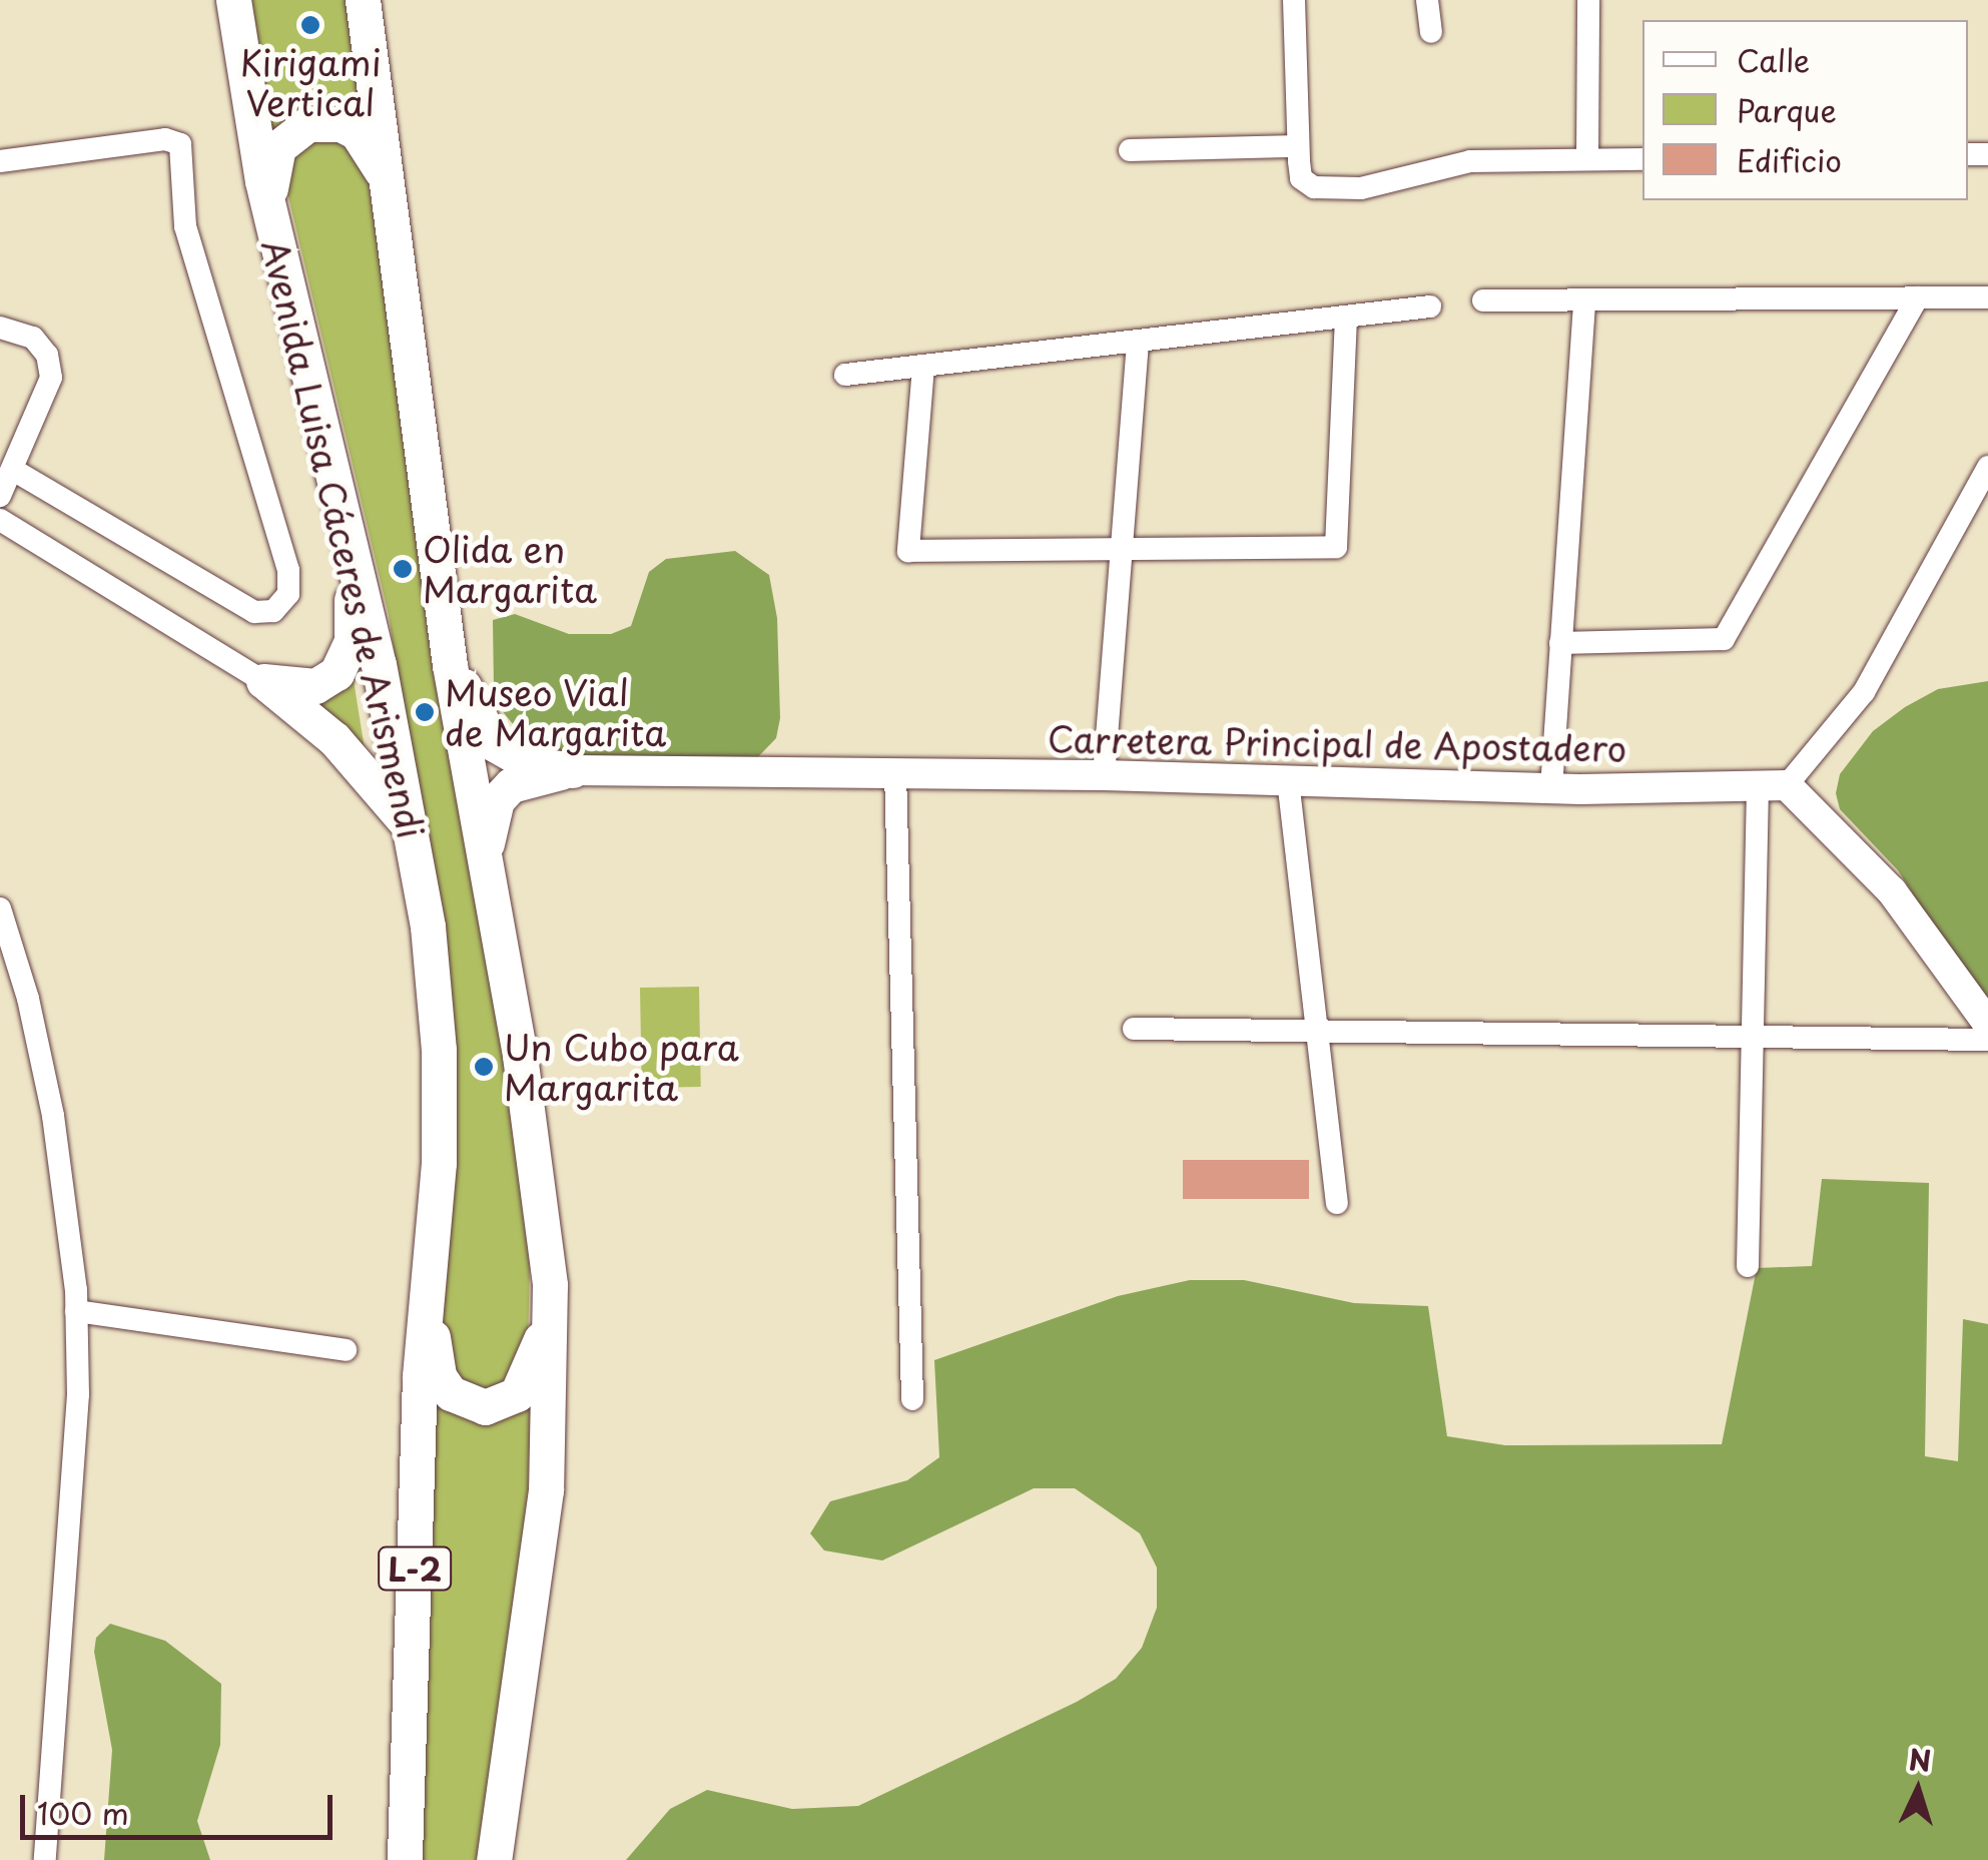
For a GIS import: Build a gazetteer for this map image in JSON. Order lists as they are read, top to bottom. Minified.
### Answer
{"streets":{"main road":["Avenida Luisa Cáceres de Arismendi","L-2"],"street":["Carretera Principal de Apostadero"]},"places":["Kirigami Vertical","Olida en Margarita","Museo Vial de Margarita","Un Cubo para Margarita"],"legend":["Calle","Parque","Edificio"],"scale_bar":"100 m","north":"top"}
